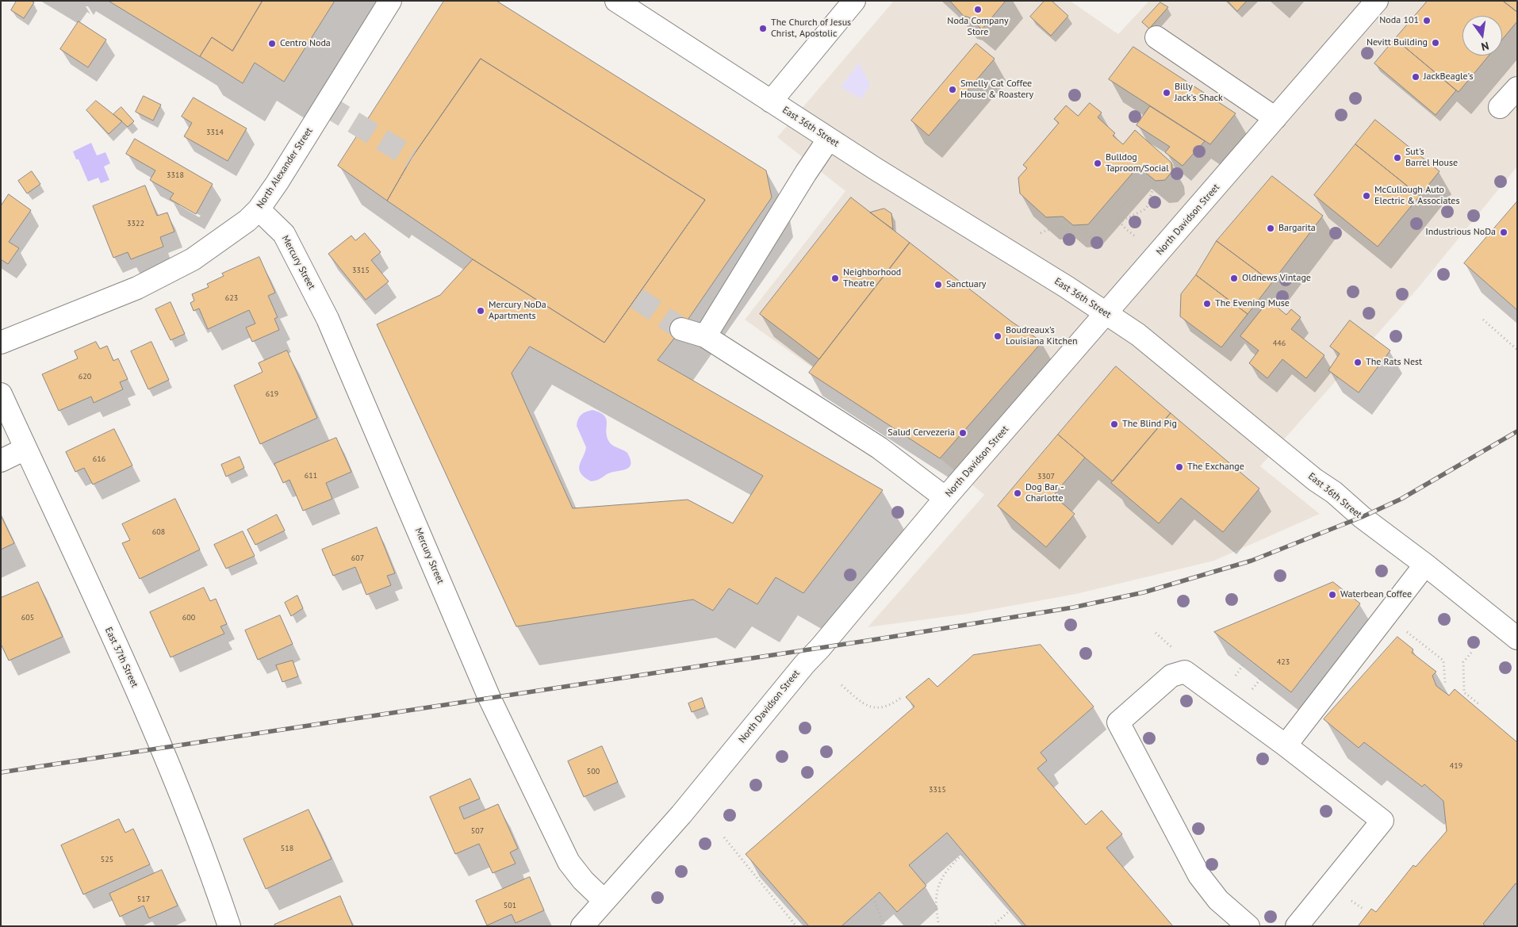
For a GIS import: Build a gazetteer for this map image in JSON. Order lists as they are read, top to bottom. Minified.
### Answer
{"streets":{"street":["East 36th Street","North Alexander Street","North Davidson Street","Mercury Street","East 37th Street"]},"crossings":[["East 36th Street","North Davidson Street"],["North Alexander Street","Mercury Street"],["North Davidson Street","Mercury Street"]],"places":["Noda Company Store","Noda 101","The Church of Jesus Christ, Apostolic","Nevitt Building","Centro Noda","JackBeagle's","Smelly Cat Coffee House & Roastery","Billy Jack's Shack","Sut's Barrel House","Bulldog Taproom/Social","McCullough Auto Electric & Associates","Bargarita","Industrious NoDa","Neighborhood Theatre","Oldnews Vintage","Sanctuary","The Evening Muse","Mercury NoDa Apartments","Boudreaux’s Louisiana Kitchen","The Rats Nest","The Blind Pig","Salud Cervezeria","The Exchange","Dog Bar - Charlotte","Waterbean Coffee"],"house_numbers":["3314","3318","3322","3315","623","446","620","619","616","611","3307","608","607","605","600","423","419","500","3315","507","518","525","517","501"],"north":"bottom"}
